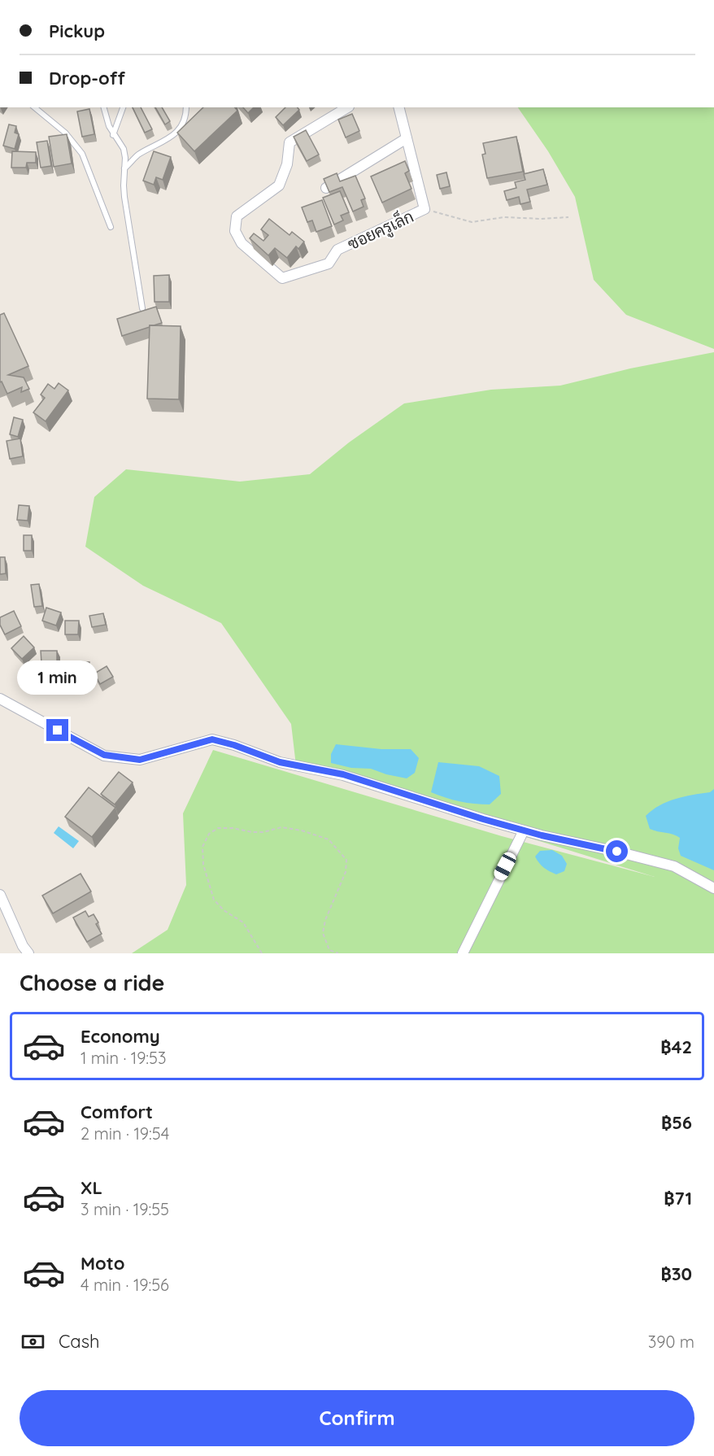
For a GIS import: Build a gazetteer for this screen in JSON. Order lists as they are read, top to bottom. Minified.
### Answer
{"streets":{"street":["ซอยครูเล็ก"]},"page":{"banner":["Pickup","Drop-off"],"bubble":"1 min","heading":"Choose a ride","list":[{"name":"Economy","note":"1 min · 19:53","value":"฿42"},{"name":"Comfort","note":"2 min · 19:54","value":"฿56"},{"name":"XL","note":"3 min · 19:55","value":"฿71"},{"name":"Moto","note":"4 min · 19:56","value":"฿30"}],"pay":["Cash","390 m"],"buttons":"Confirm"}}
